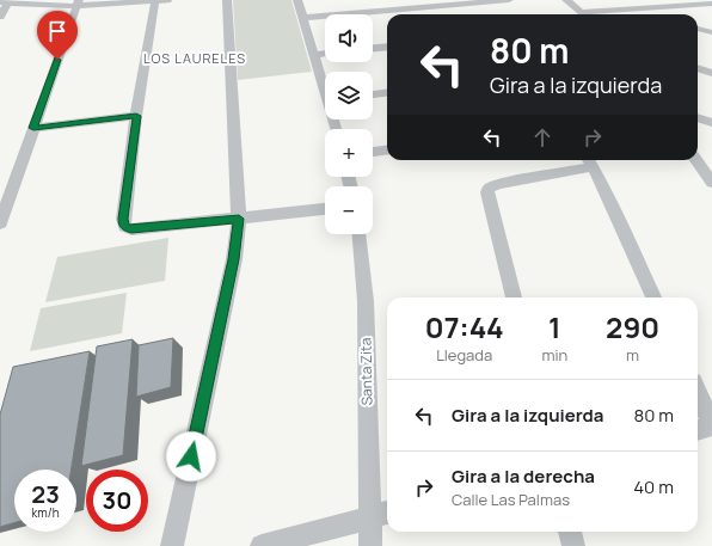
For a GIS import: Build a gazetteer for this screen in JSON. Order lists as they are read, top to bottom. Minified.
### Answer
{"streets":{"street":["Santa Zita"]},"districts":["LOS LAURELES"],"page":{"map_buttons":["+","−"],"turn":["80 m","Gira a la izquierda"],"eta":["07:44","Llegada","1","min","290","m"],"list":[{"name":"Gira a la izquierda","value":"80 m"},{"name":"Gira a la derecha","note":"Calle Las Palmas","value":"40 m"}],"speed":"23 km/h","limit":"30"}}
